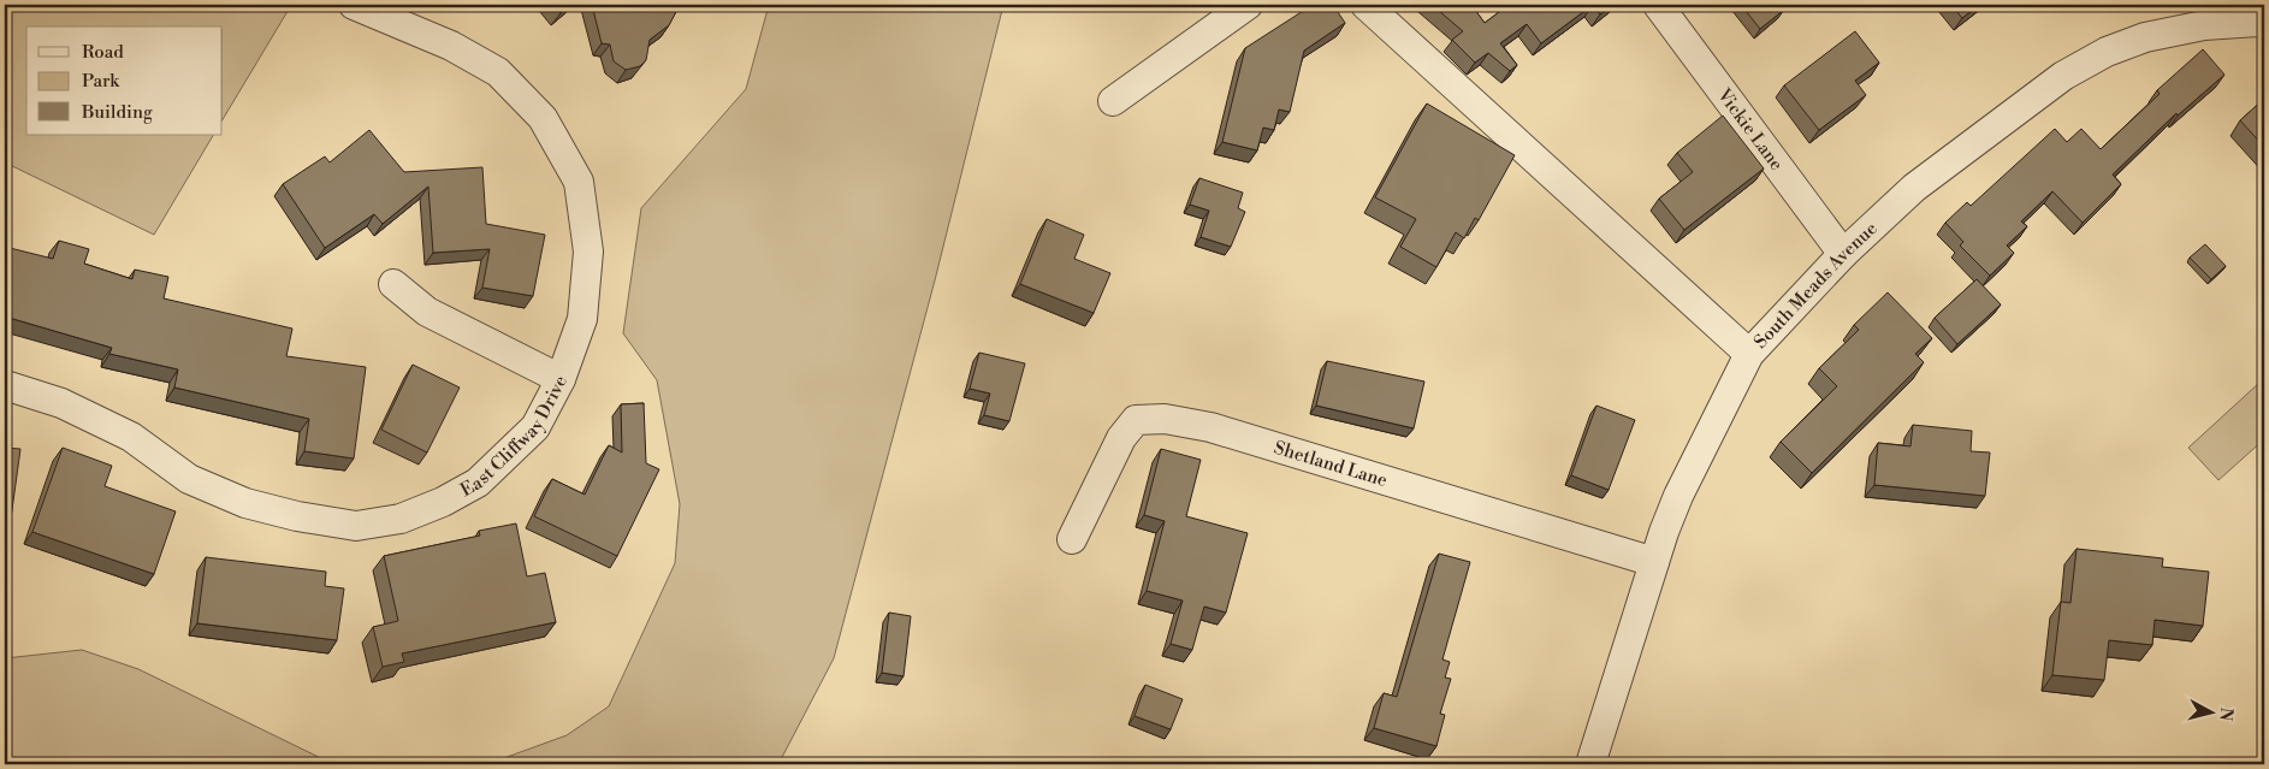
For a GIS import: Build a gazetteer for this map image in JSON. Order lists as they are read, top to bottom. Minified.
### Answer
{"streets":{"street":["Vickie Lane","South Meads Avenue","East Cliffway Drive","Shetland Lane"]},"crossings":[["Vickie Lane","South Meads Avenue"],["South Meads Avenue","Shetland Lane"]],"legend":["Road","Park","Building"],"north":"right"}
